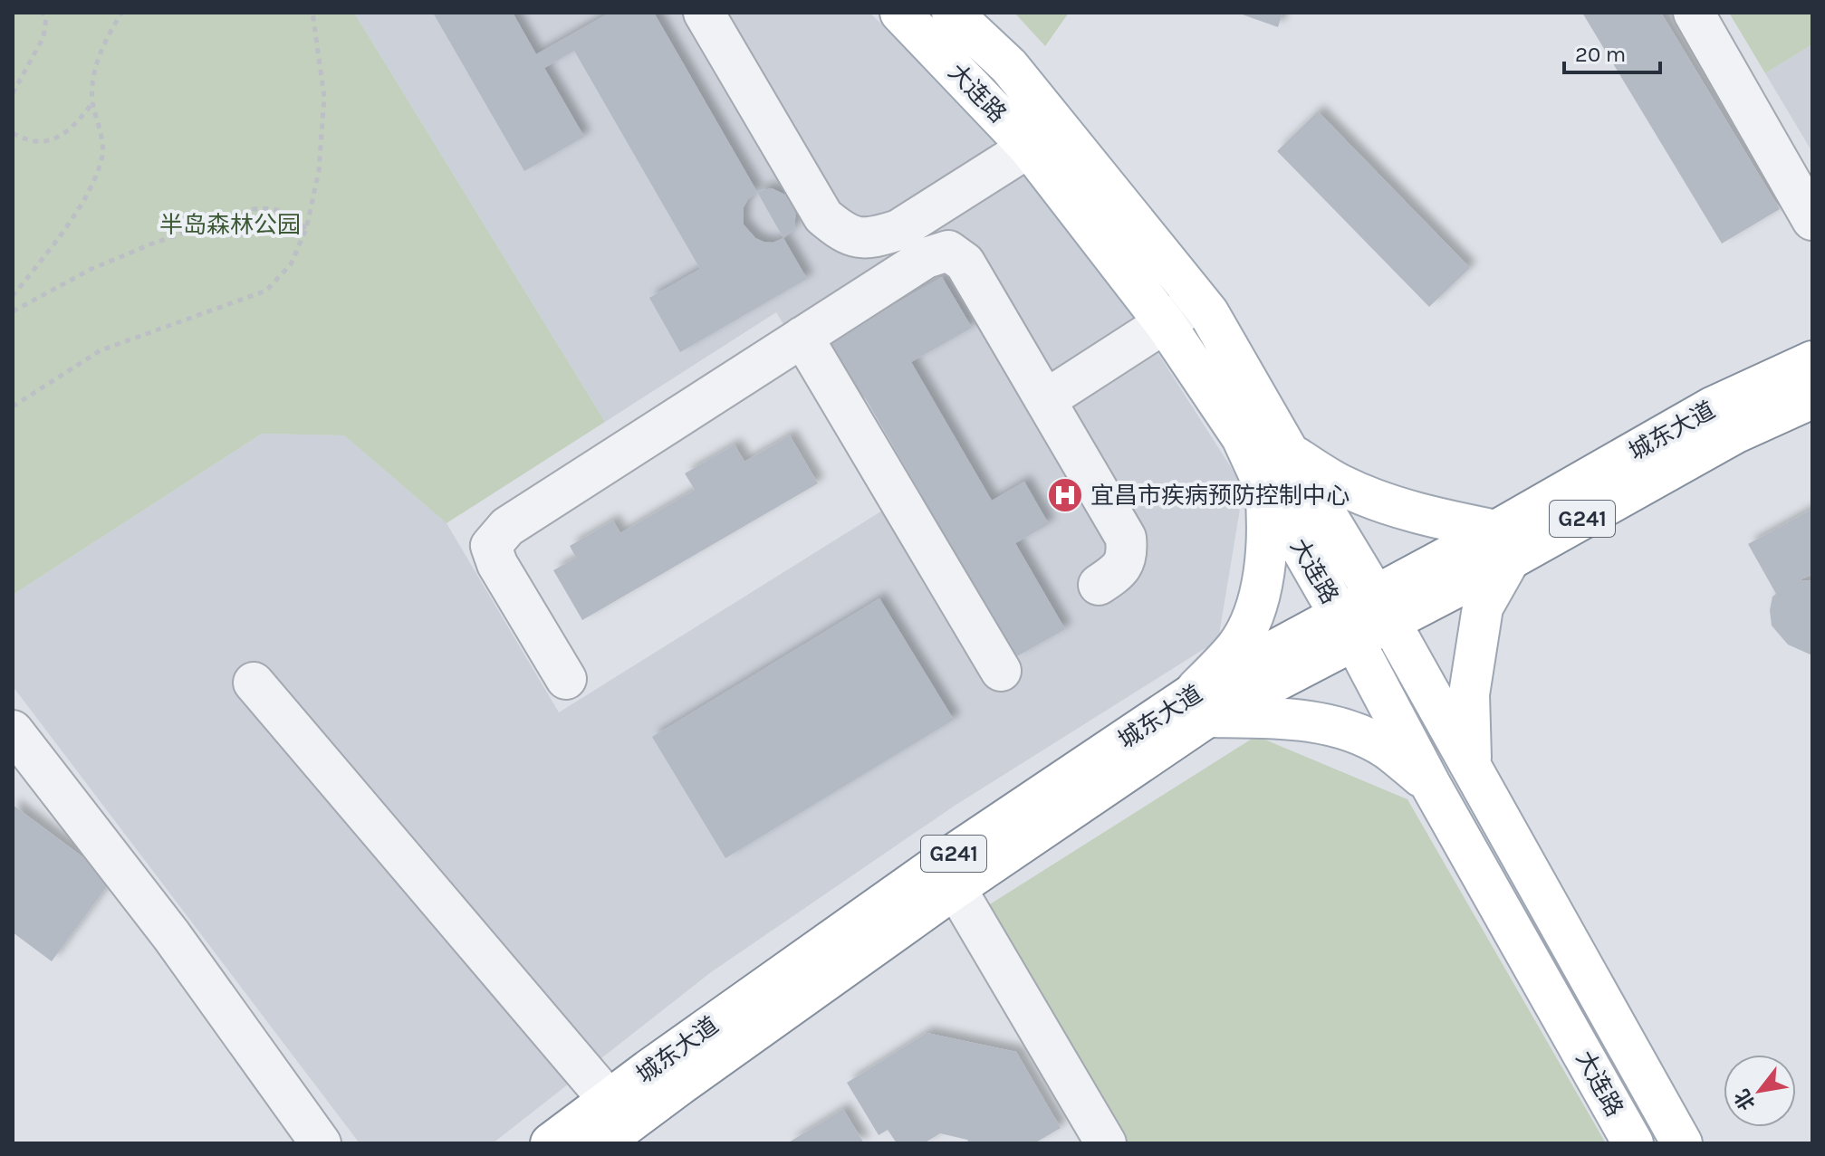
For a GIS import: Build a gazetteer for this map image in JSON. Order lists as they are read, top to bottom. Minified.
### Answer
{"streets":{"main road":["大连路","城东大道","G241"]},"crossings":[["大连路","城东大道"]],"parks":["半岛森林公园"],"places":{"hospital":["宜昌市疾病预防控制中心"]},"scale_bar":"20 m","north":"bottom left"}
